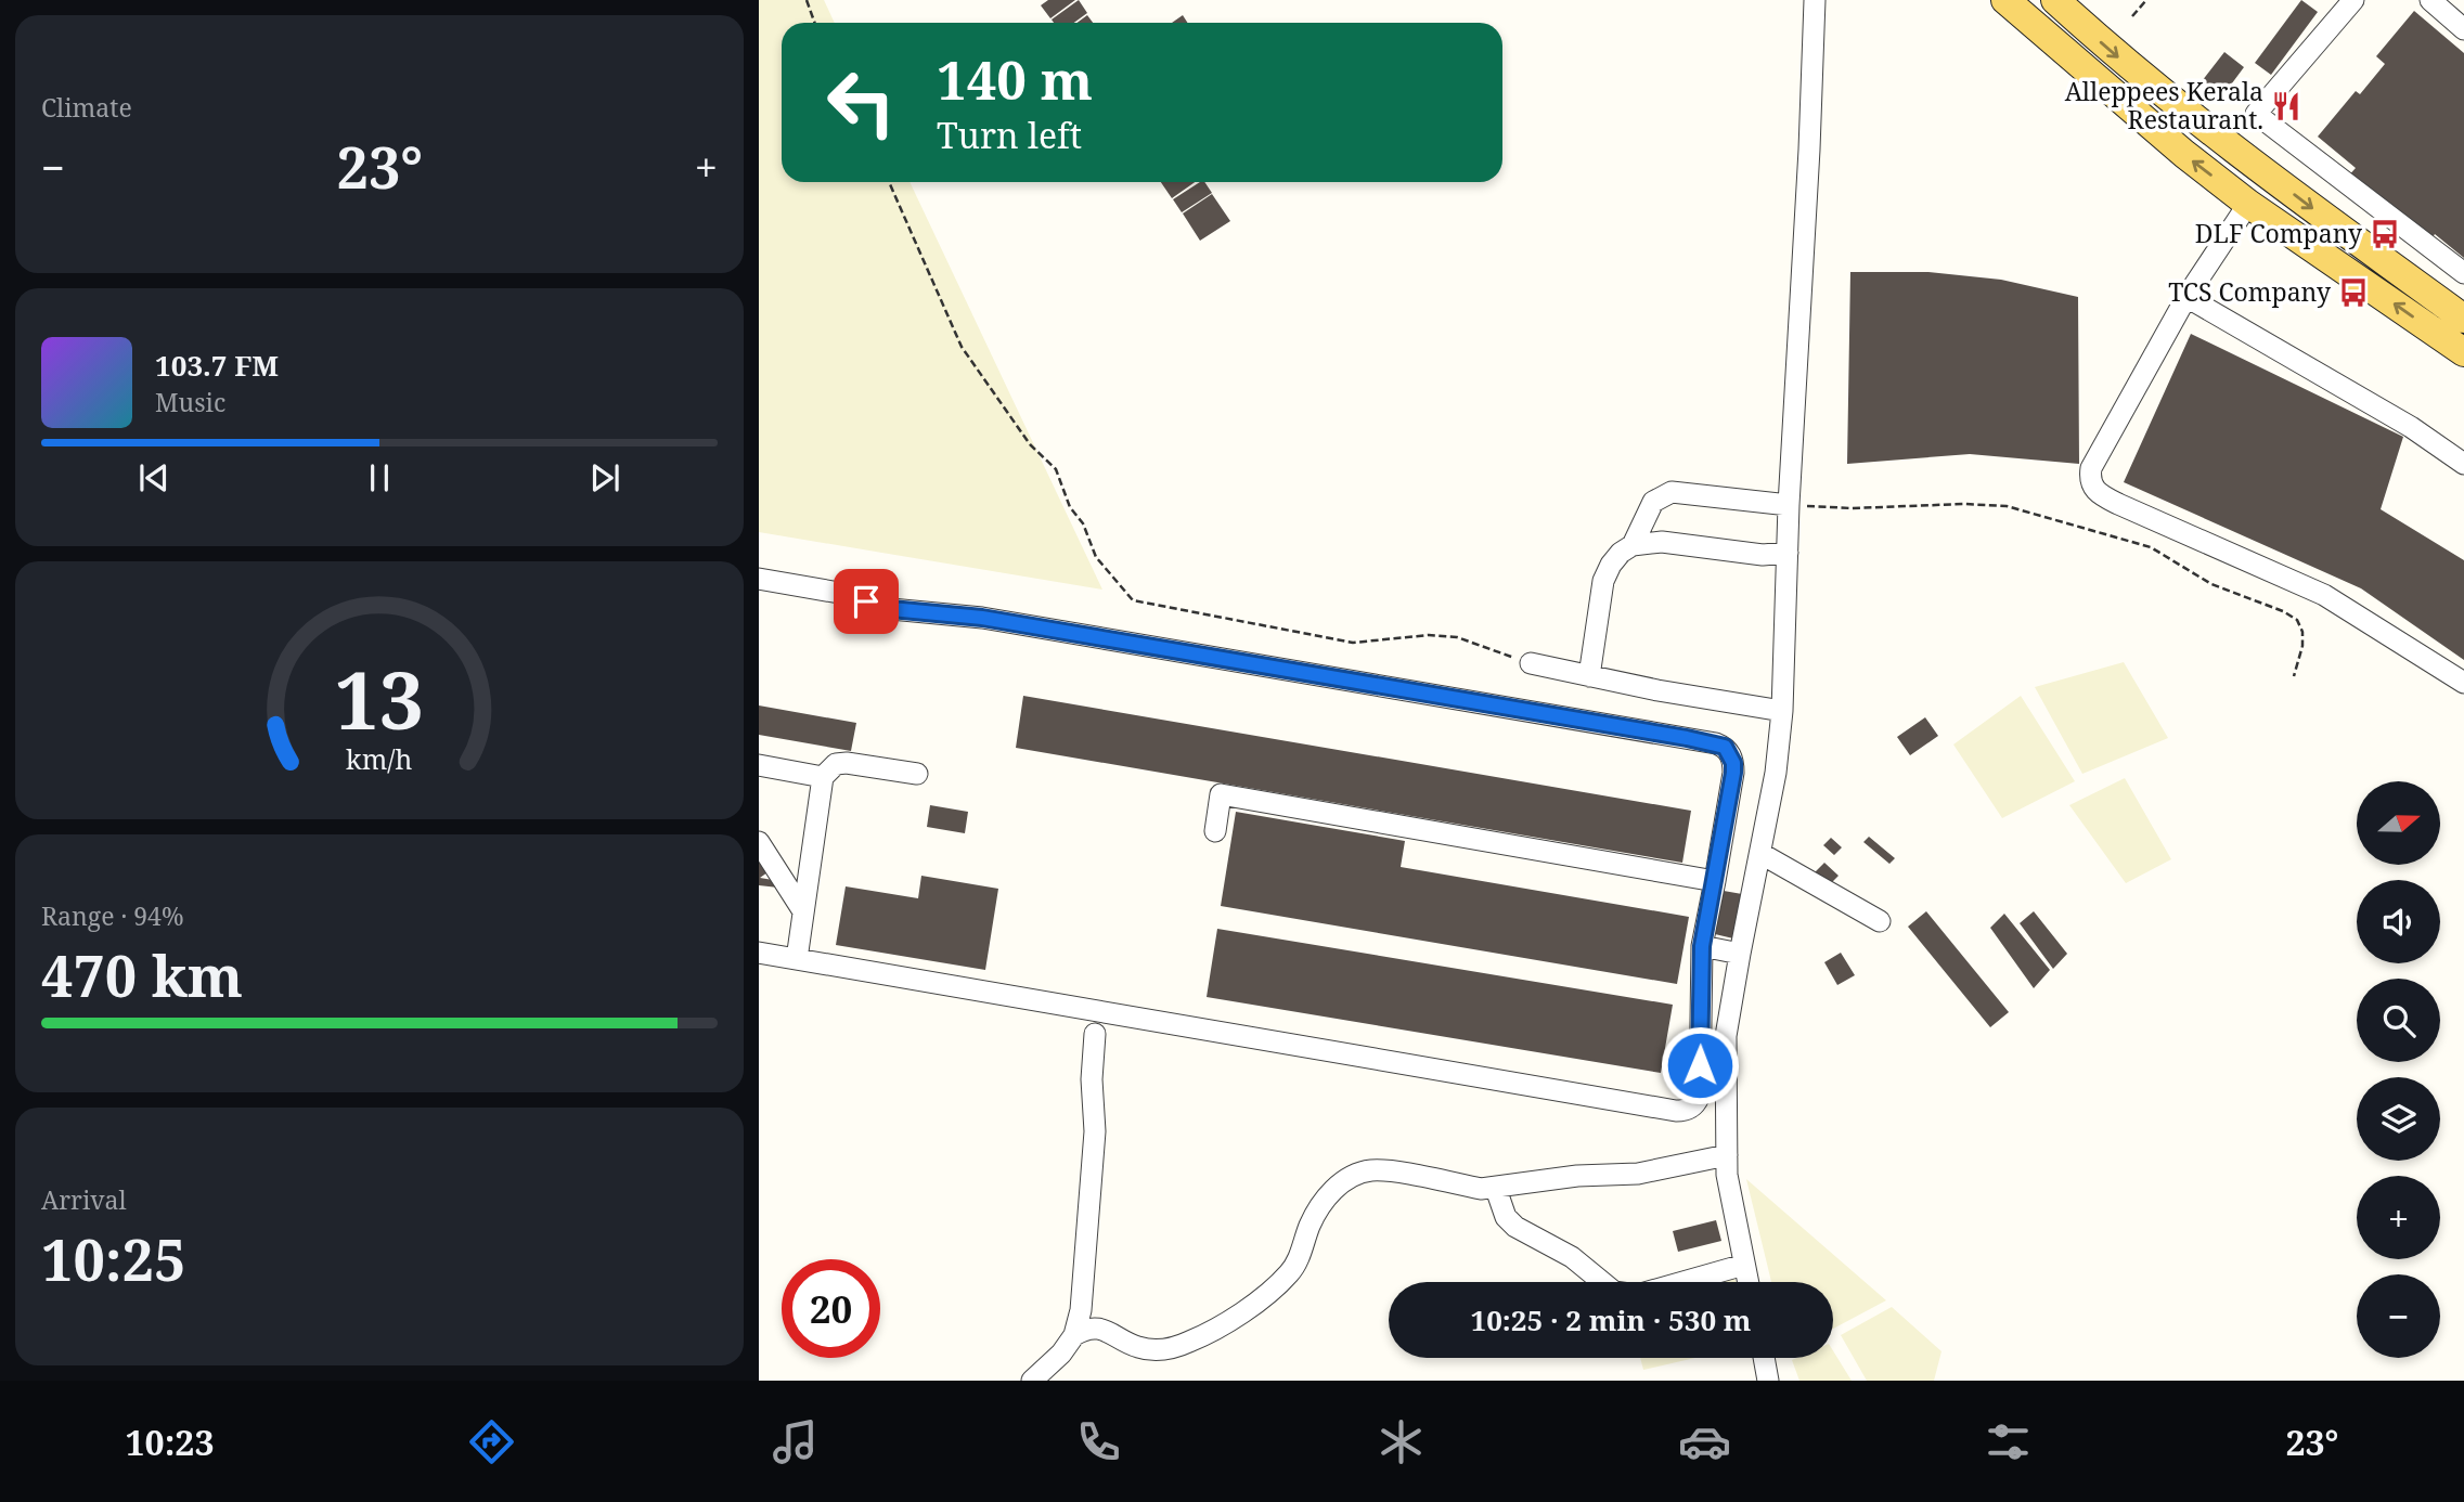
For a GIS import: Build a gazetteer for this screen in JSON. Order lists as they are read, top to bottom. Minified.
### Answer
{"places":{"restaurant":["Alleppees Kerala Restaurant."],"bus stop":["DLF Company","TCS Company"]},"north":"right","page":{"tile":["Climate",["Range · 94%","470 km"],["Arrival","10:25"]],"turn":["140 m","Turn left"],"heat":["−","23°","+"],"song":["103.7 FM","Music"],"map_buttons":["+","−"],"limit":"20","trip":"10:25 · 2 min · 530 m","tabs":["10:23","23°"],"gauge":["13","km/h"]}}
